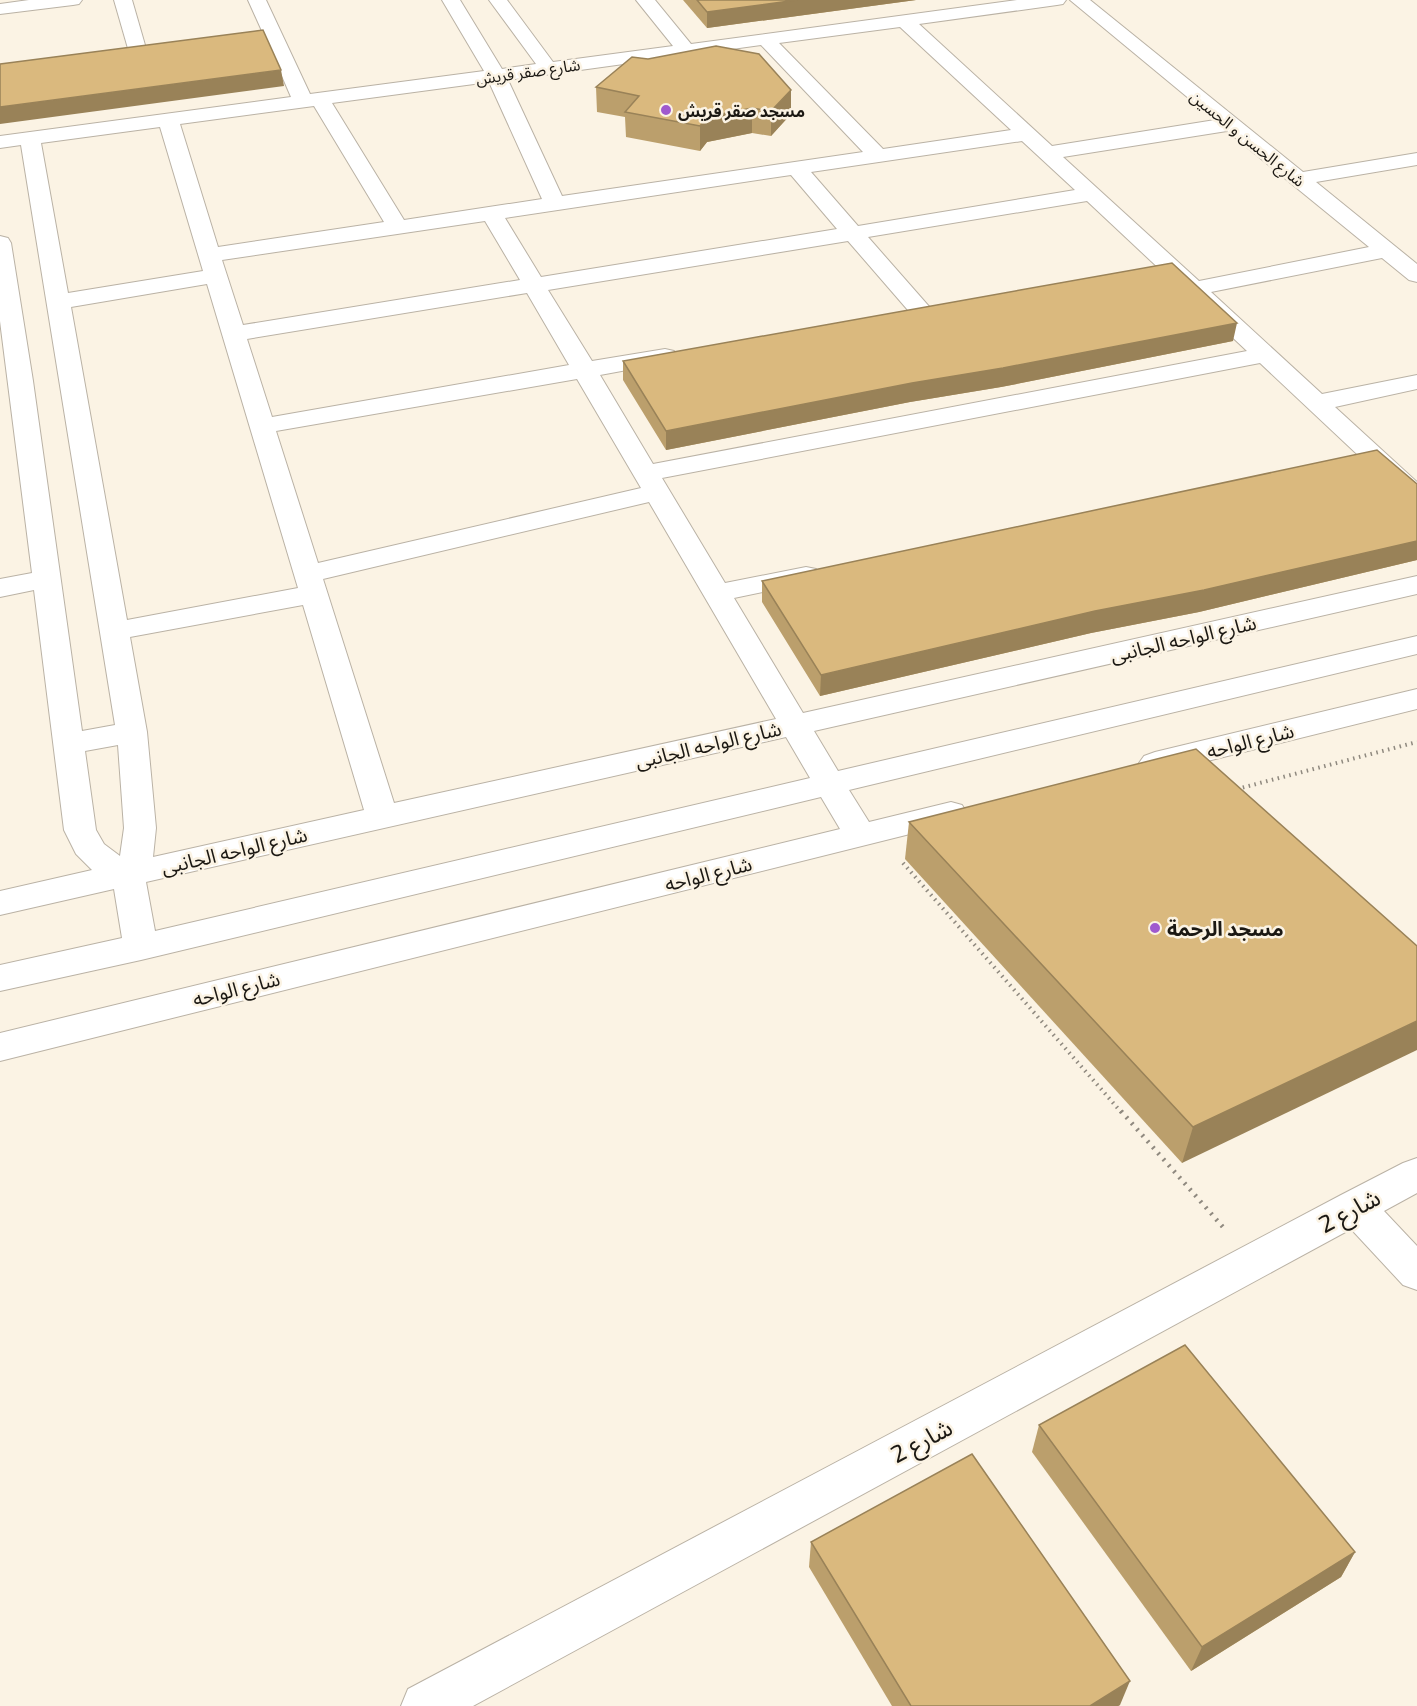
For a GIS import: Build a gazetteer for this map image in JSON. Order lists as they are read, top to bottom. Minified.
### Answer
{"streets":{"street":["شارع صقر قريش","شارع الحسن و الحسين","شارع الواحه الجانبى","شارع الواحه","شارع 2"]},"places":["مسجد صقر قريش","مسجد الرحمة"]}
